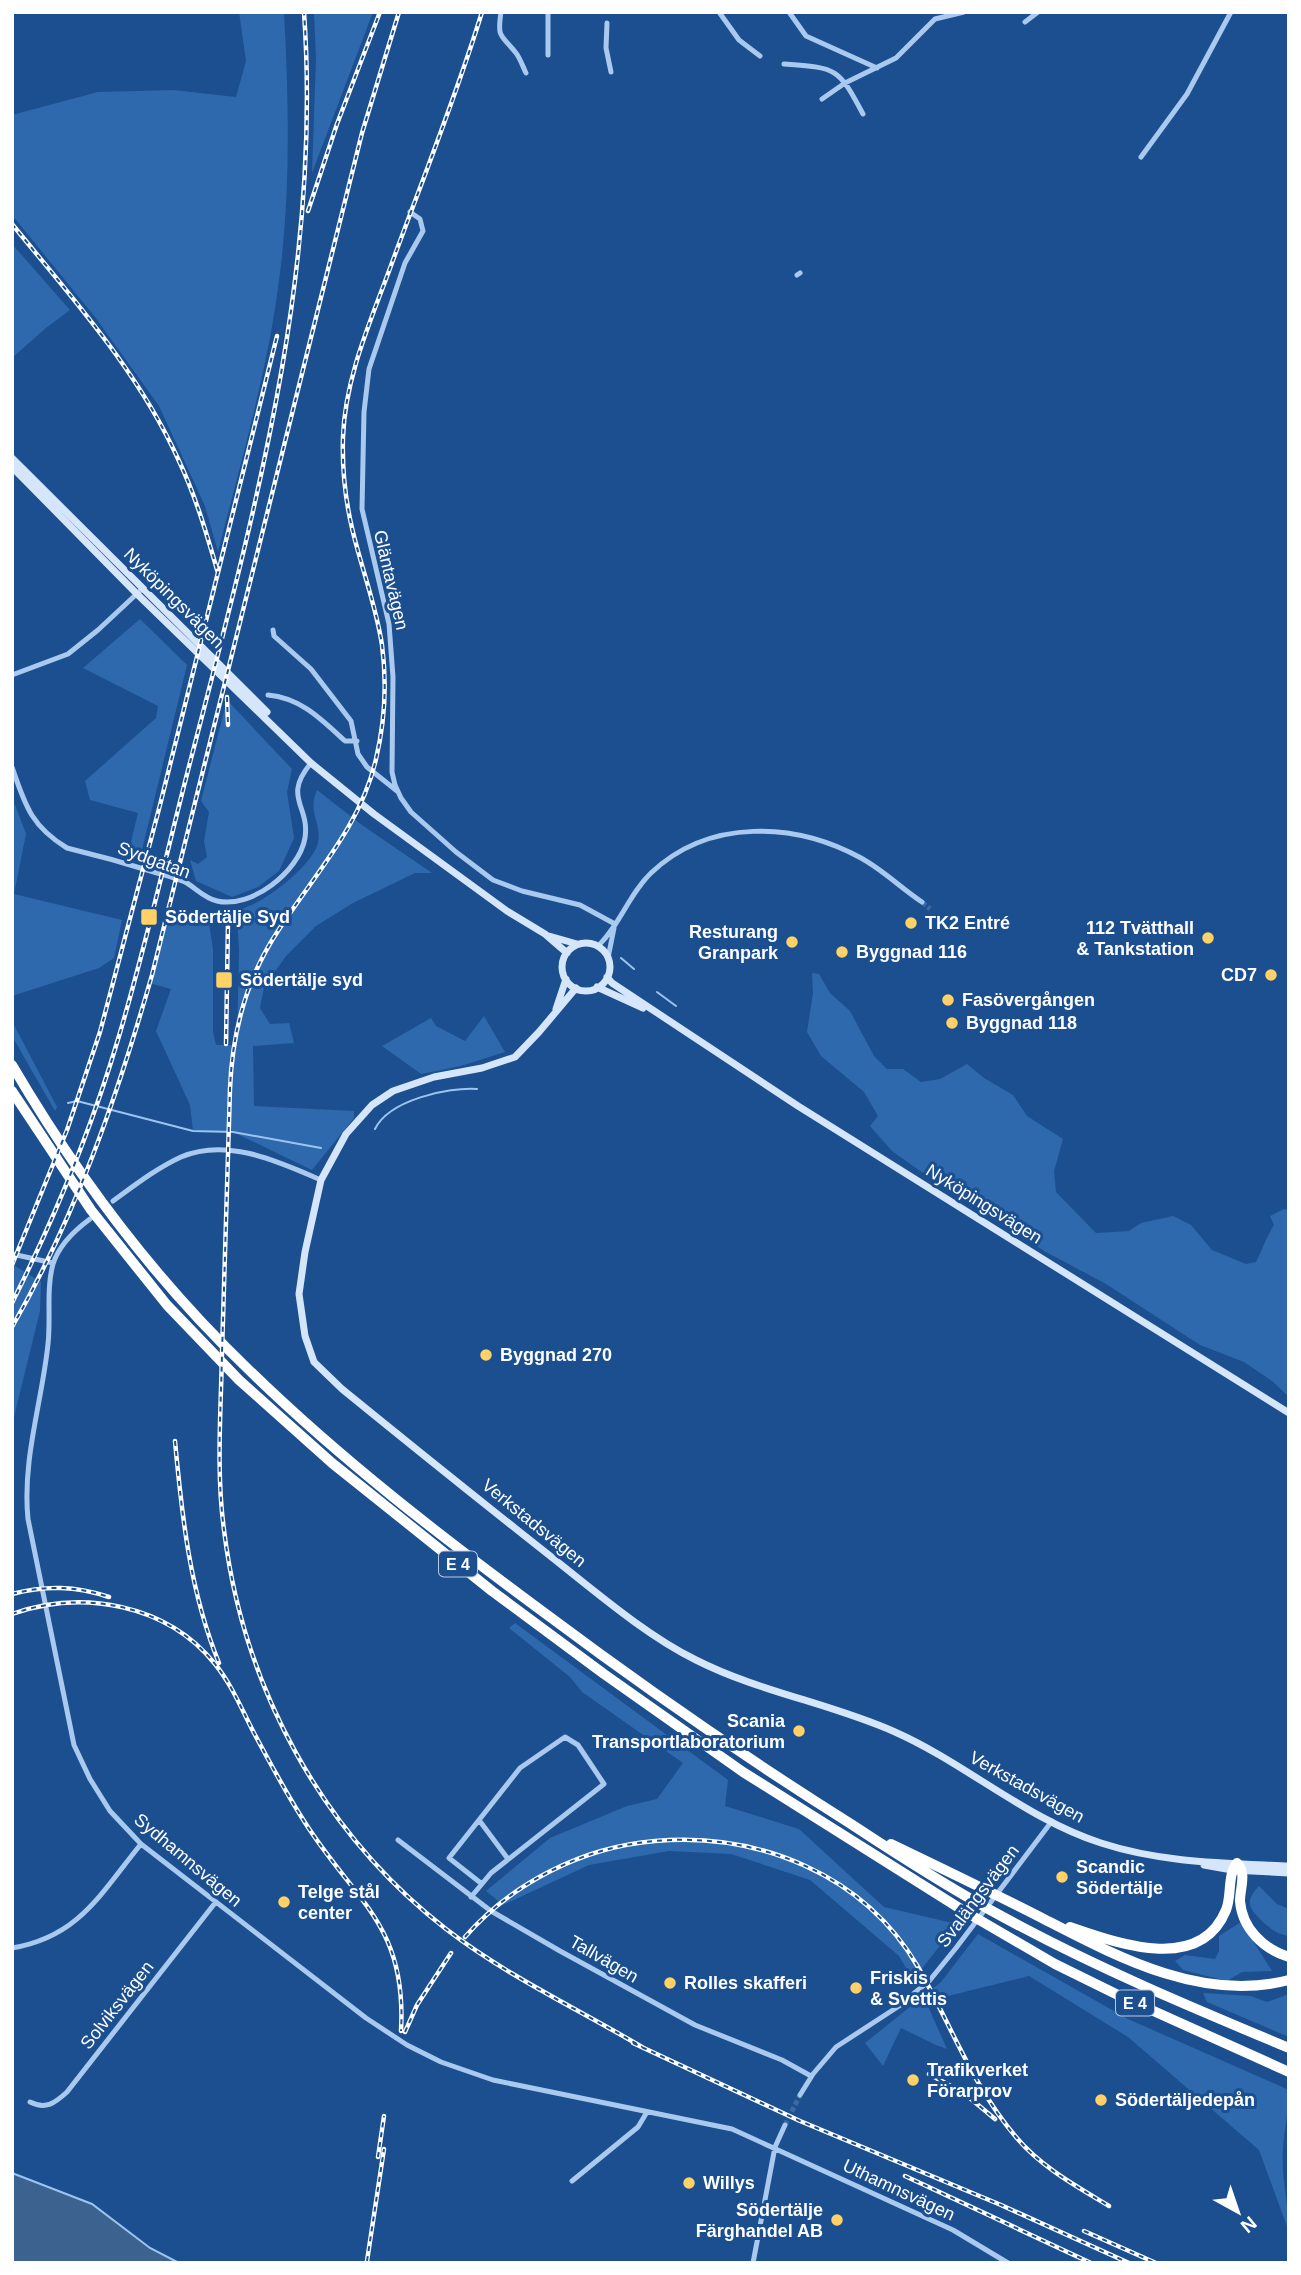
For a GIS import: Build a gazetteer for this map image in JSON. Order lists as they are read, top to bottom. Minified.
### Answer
{"streets":{"highway":["E 4"],"main road":["Nyköpingsvägen","Verkstadsvägen"],"street":["Gläntavägen","Sydgatan","Sydhamnsvägen","Svalängsvägen","Tallvägen","Solviksvägen","Uthamnsvägen"]},"crossings":[["Nyköpingsvägen","Sydgatan"],["Nyköpingsvägen","Verkstadsvägen"],["Verkstadsvägen","Svalängsvägen"],["Sydhamnsvägen","Solviksvägen"],["Sydhamnsvägen","Uthamnsvägen"],["Svalängsvägen","Tallvägen"]],"places":{"transit":["Södertälje Syd","Södertälje syd"],"other":["TK2 Entré","112 Tvätthall & Tankstation","Resturang Granpark","Byggnad 116","CD7","Fasövergången","Byggnad 118","Byggnad 270","Scania Transportlaboratorium","Scandic Södertälje","Telge stål center","Rolles skafferi","Friskis & Svettis","Trafikverket Förarprov","Södertäljedepån","Willys","Södertälje Färghandel AB"]},"north":"bottom right"}
